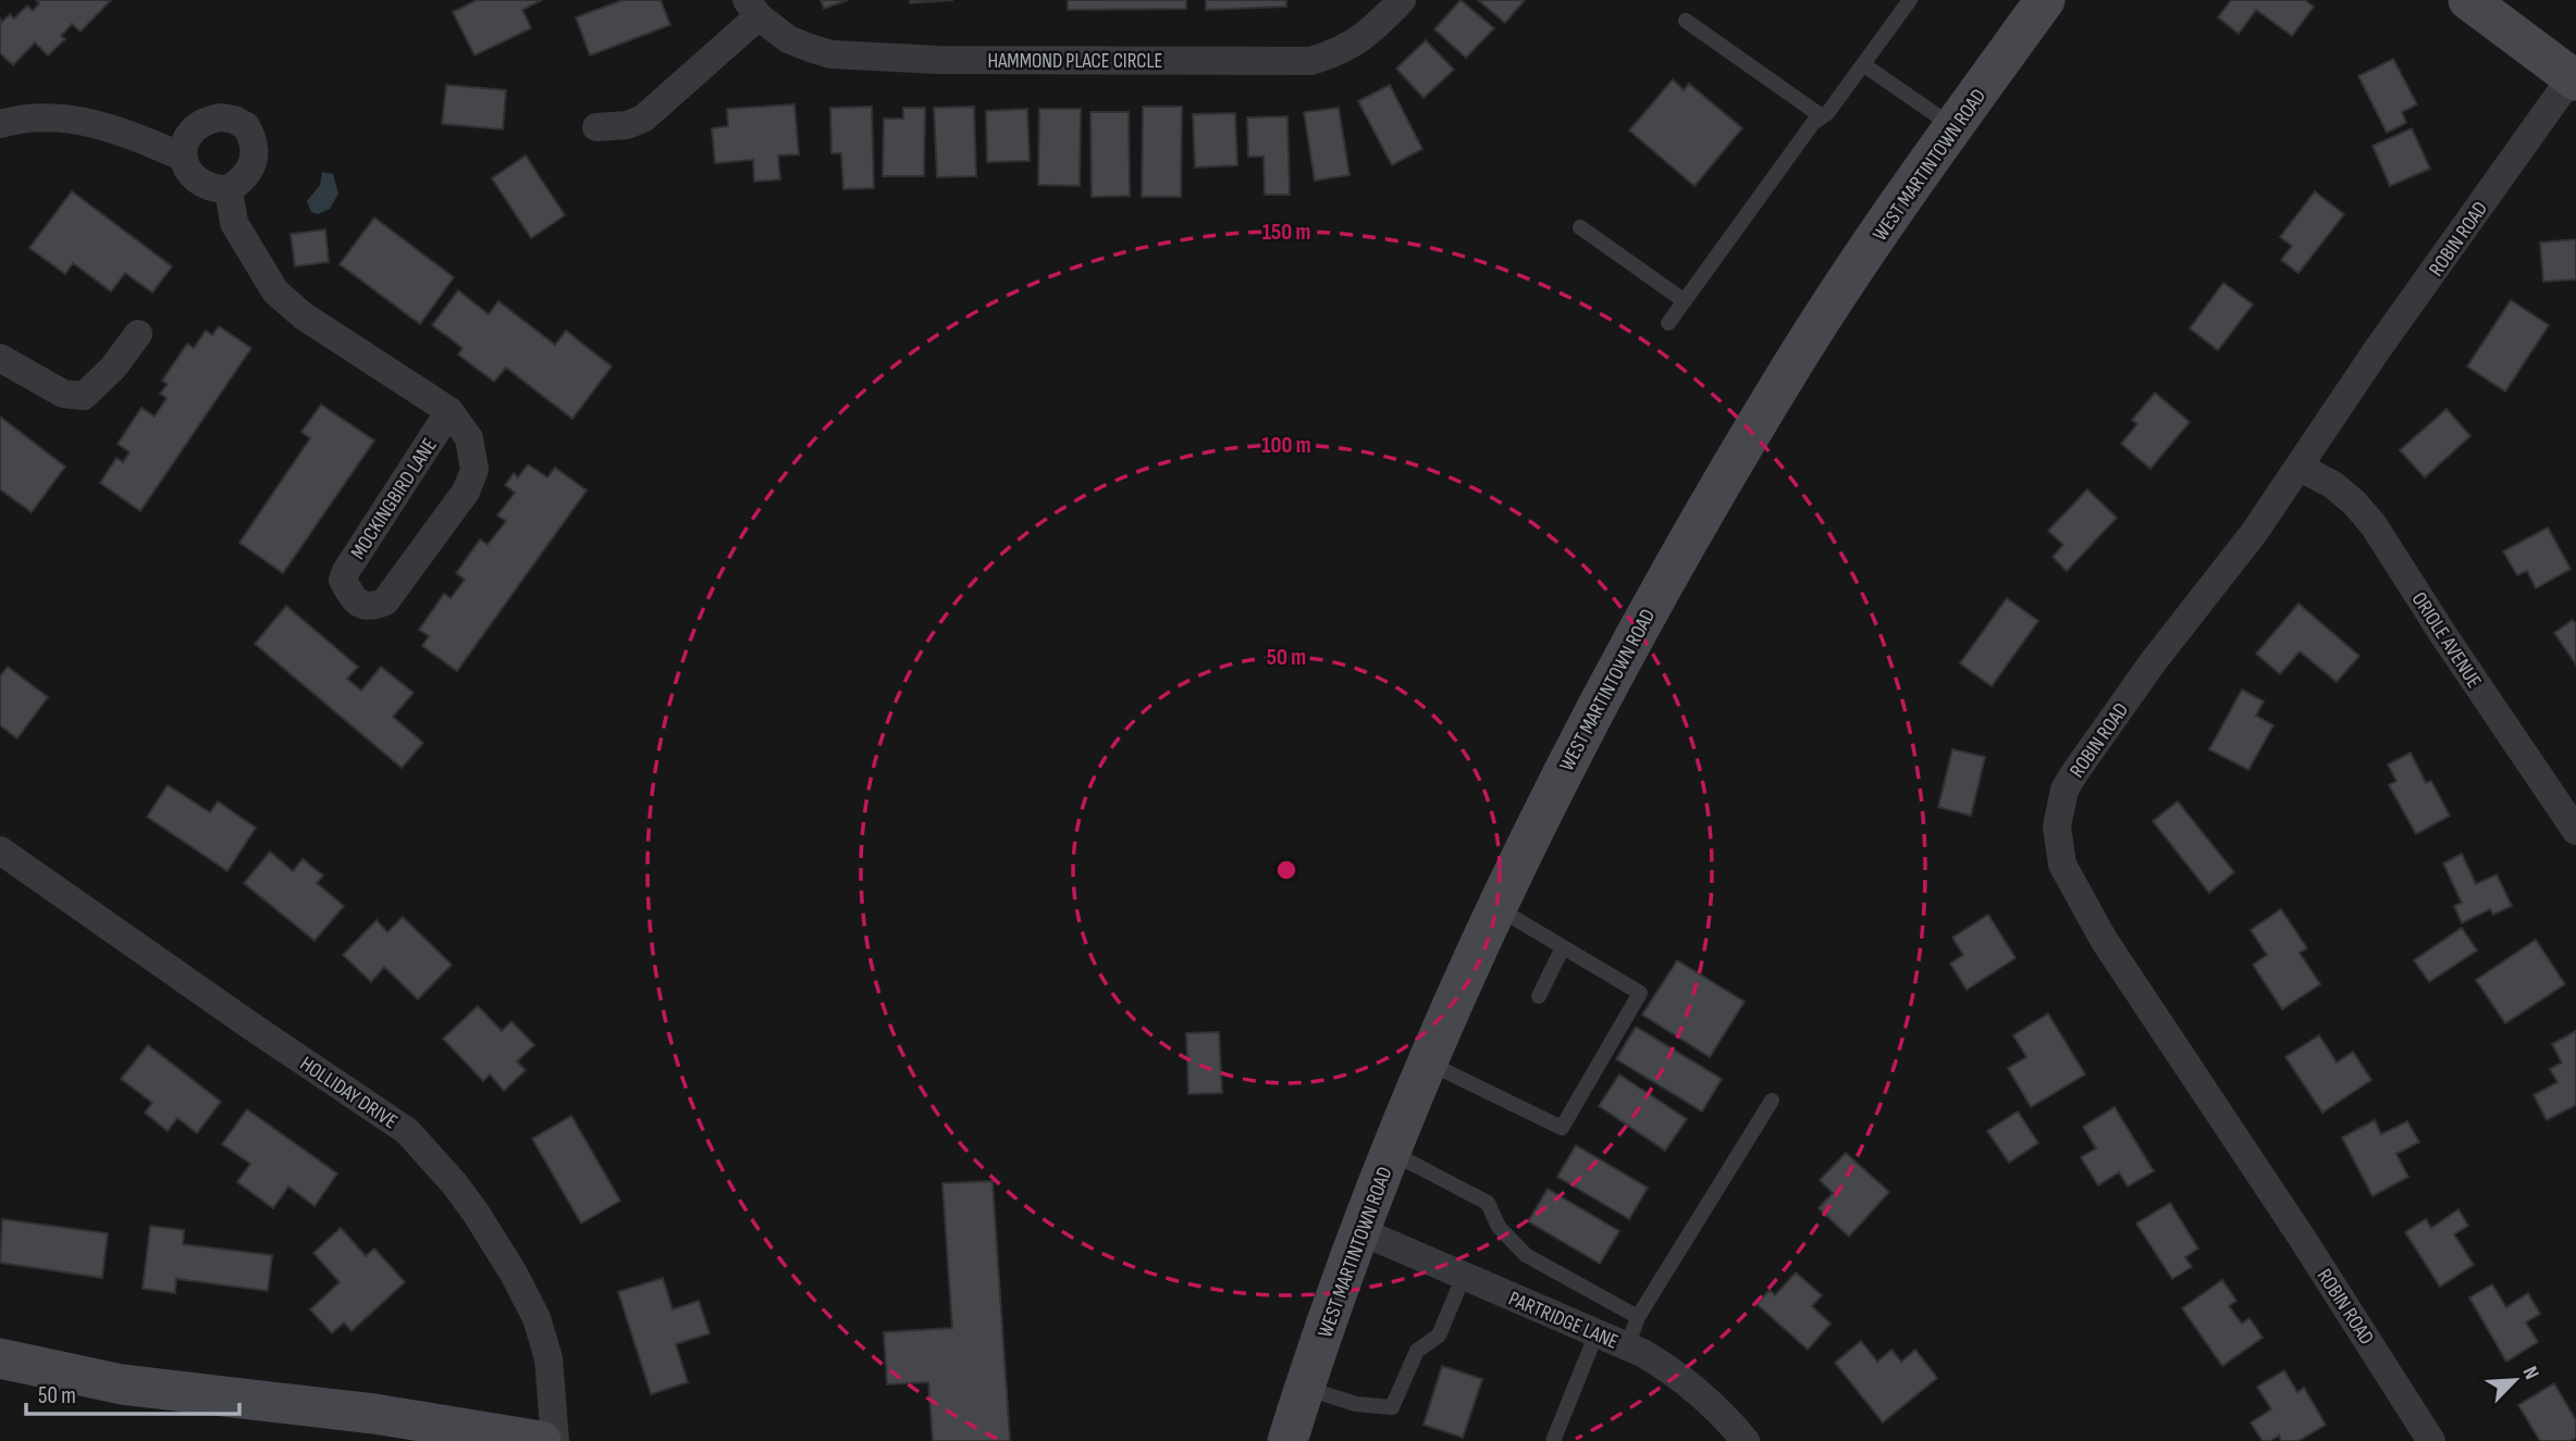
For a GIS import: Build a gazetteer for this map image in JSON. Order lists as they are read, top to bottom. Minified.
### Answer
{"streets":{"main road":["WEST MARTINTOWN ROAD"],"street":["HAMMOND PLACE CIRCLE","ROBIN ROAD","MOCKINGBIRD LANE","ORIOLE AVENUE","HOLLIDAY DRIVE","PARTRIDGE LANE"]},"crossings":[["WEST MARTINTOWN ROAD","PARTRIDGE LANE"],["ROBIN ROAD","ORIOLE AVENUE"]],"scale_bar":"50 m","north":"top right","rings":["150 m","100 m","50 m"]}
